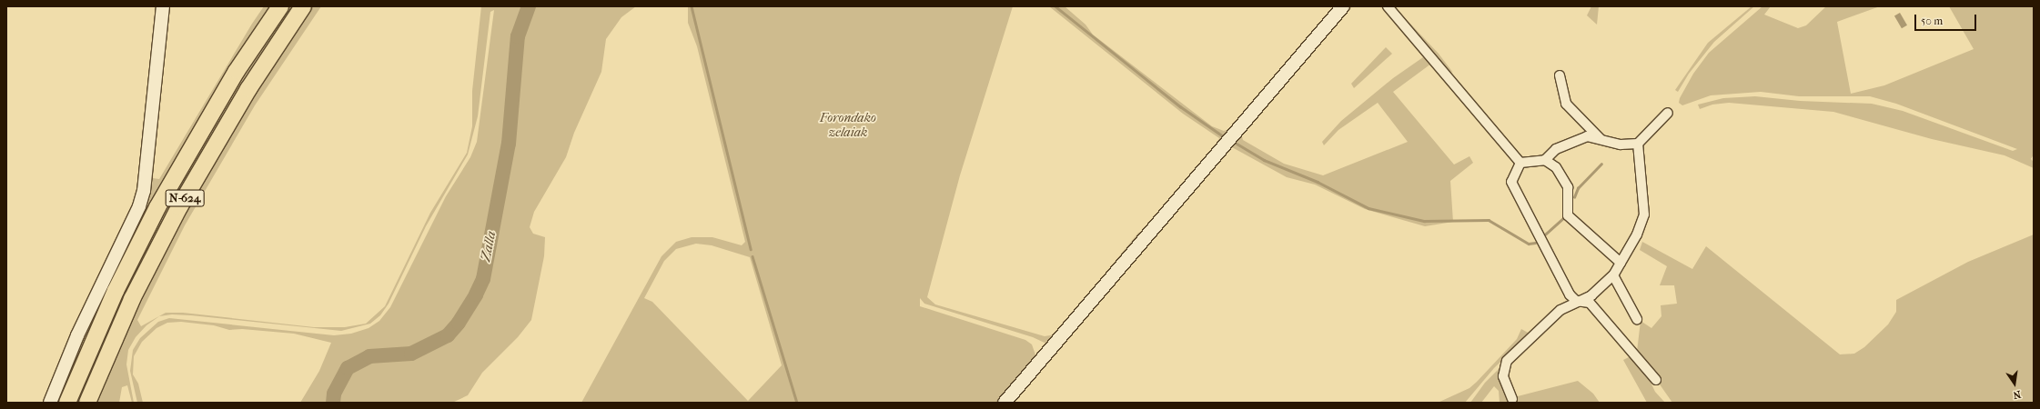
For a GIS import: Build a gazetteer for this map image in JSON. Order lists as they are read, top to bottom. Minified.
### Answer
{"streets":{"highway":["N-624"]},"water":["Zalla"],"parks":["Forondako zelaiak"],"scale_bar":"50 m","north":"bottom"}
